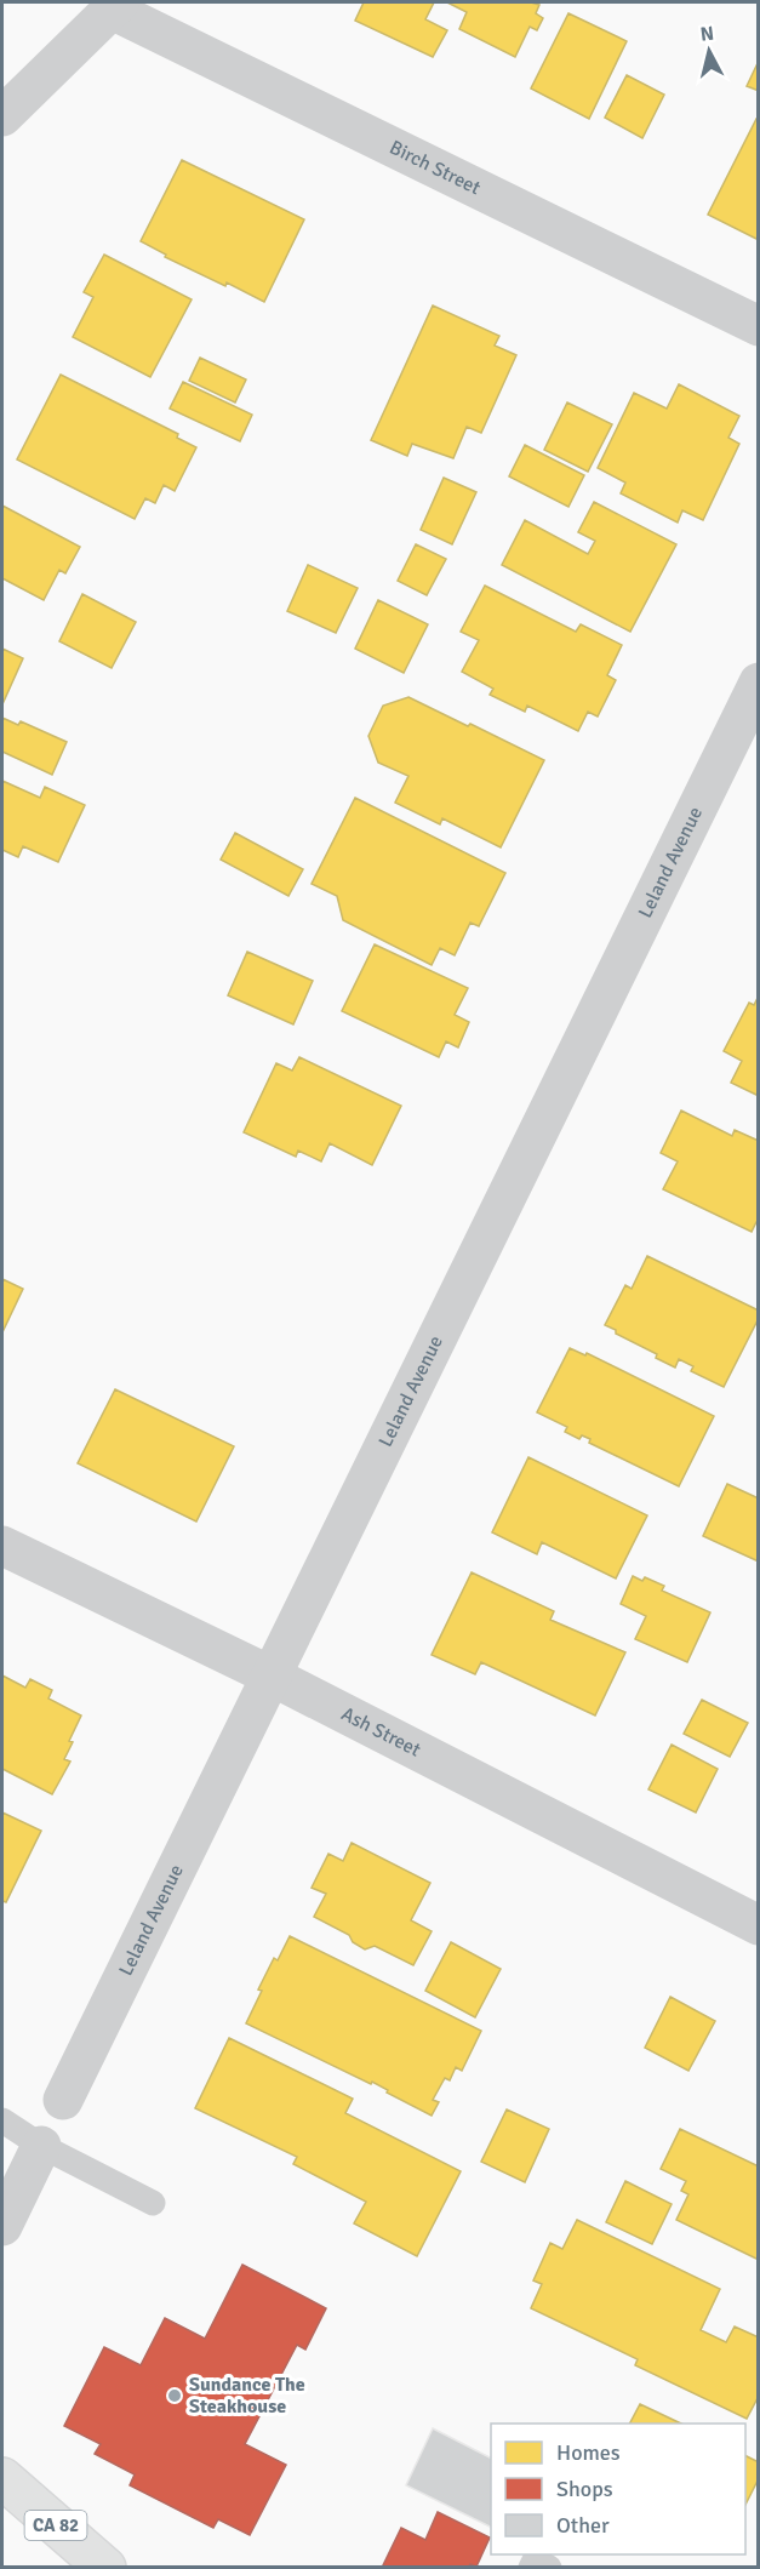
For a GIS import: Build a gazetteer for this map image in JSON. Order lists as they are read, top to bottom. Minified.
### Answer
{"streets":{"main road":["CA 82"],"street":["Birch Street","Leland Avenue","Ash Street"]},"crossings":[["Leland Avenue","Ash Street"]],"places":["Sundance The Steakhouse"],"legend":["Homes","Shops","Other"],"north":"top"}
